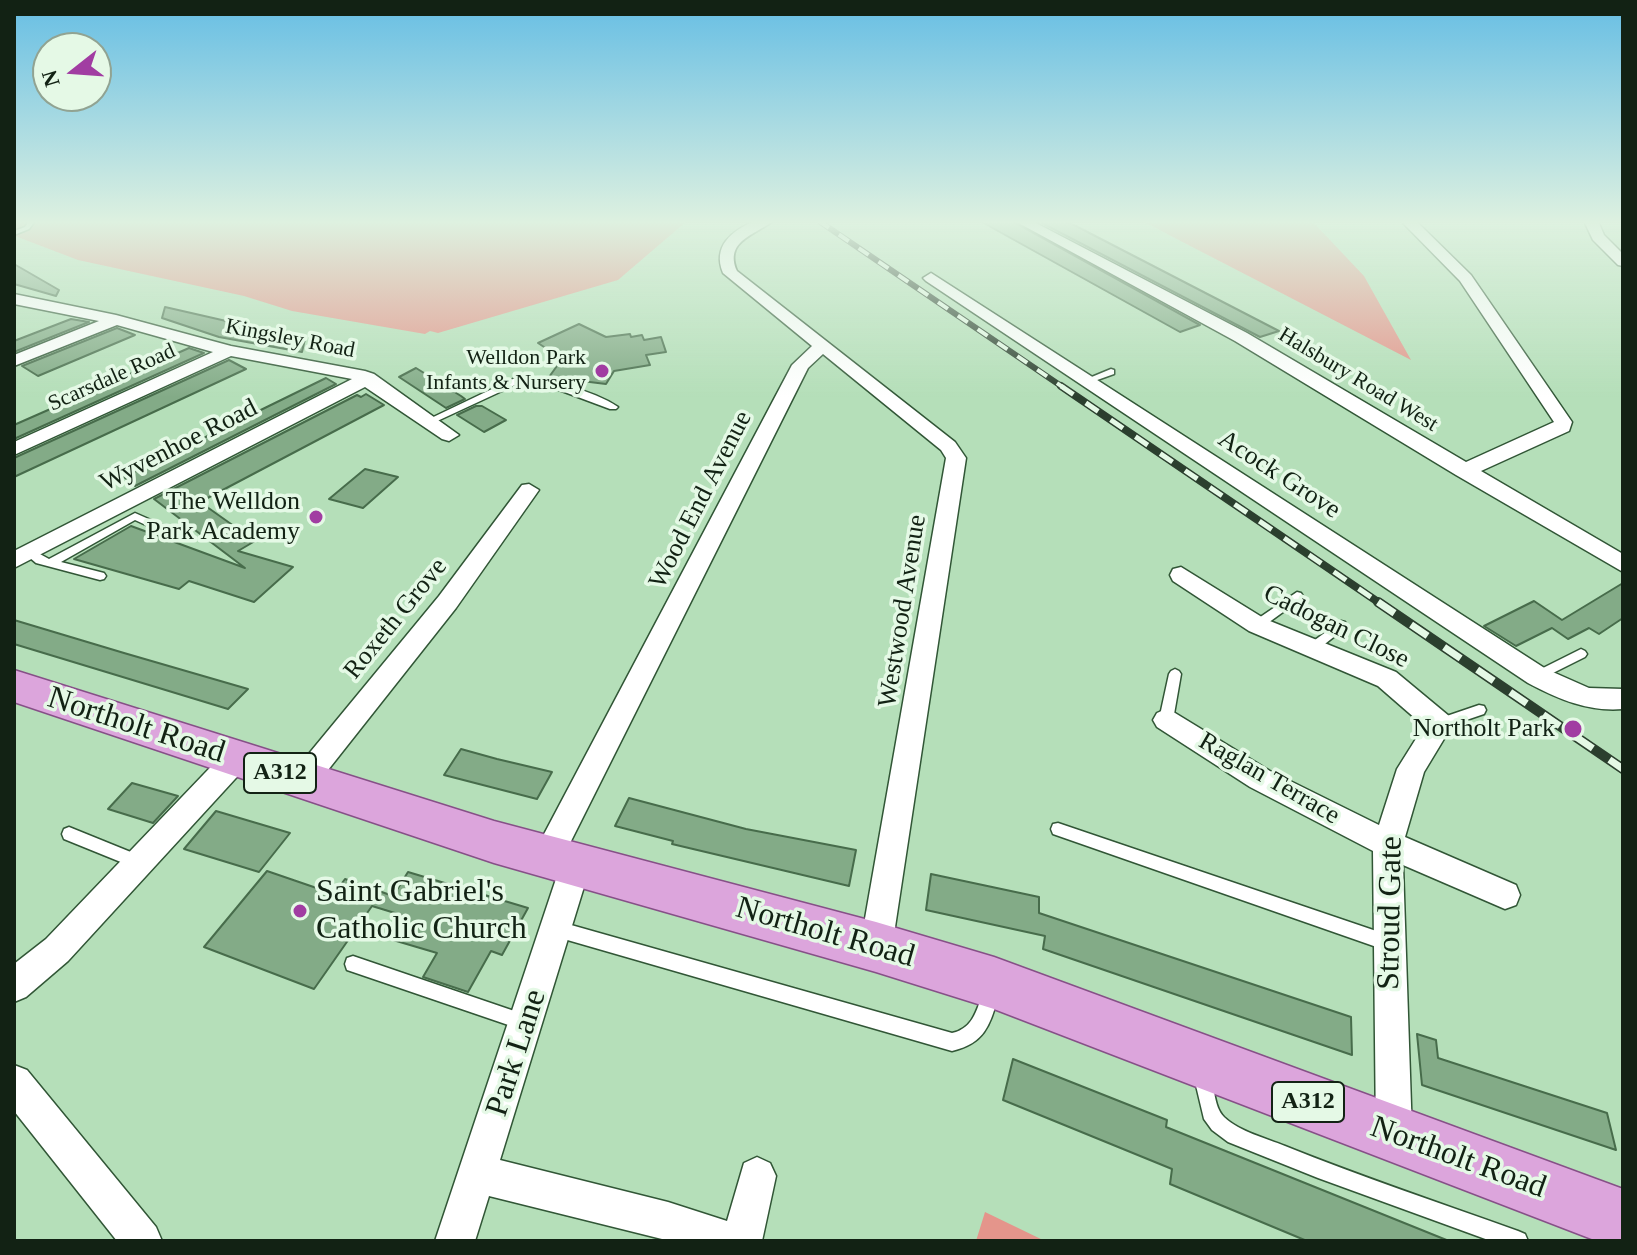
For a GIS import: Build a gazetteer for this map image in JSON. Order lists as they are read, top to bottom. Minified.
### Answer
{"streets":{"main road":["Northolt Road","A312"],"street":["Kingsley Road","Scarsdale Road","Halsbury Road West","Wyvenhoe Road","Acock Grove","Wood End Avenue","Westwood Avenue","Roxeth Grove","Cadogan Close","Raglan Terrace","Stroud Gate","Park Lane"]},"crossings":[["Kingsley Road","Scarsdale Road"],["Kingsley Road","Wyvenhoe Road"],["Wood End Avenue","Westwood Avenue"],["Wood End Avenue","Northolt Road"],["Wood End Avenue","Park Lane"],["Westwood Avenue","Northolt Road"],["Roxeth Grove","Northolt Road"],["Cadogan Close","Stroud Gate"],["Northolt Road","Stroud Gate"],["Northolt Road","Park Lane"],["Raglan Terrace","Stroud Gate"]],"places":["Welldon Park Infants & Nursery","The Welldon Park Academy","Northolt Park","Saint Gabriel's Catholic Church"],"north":"left"}
